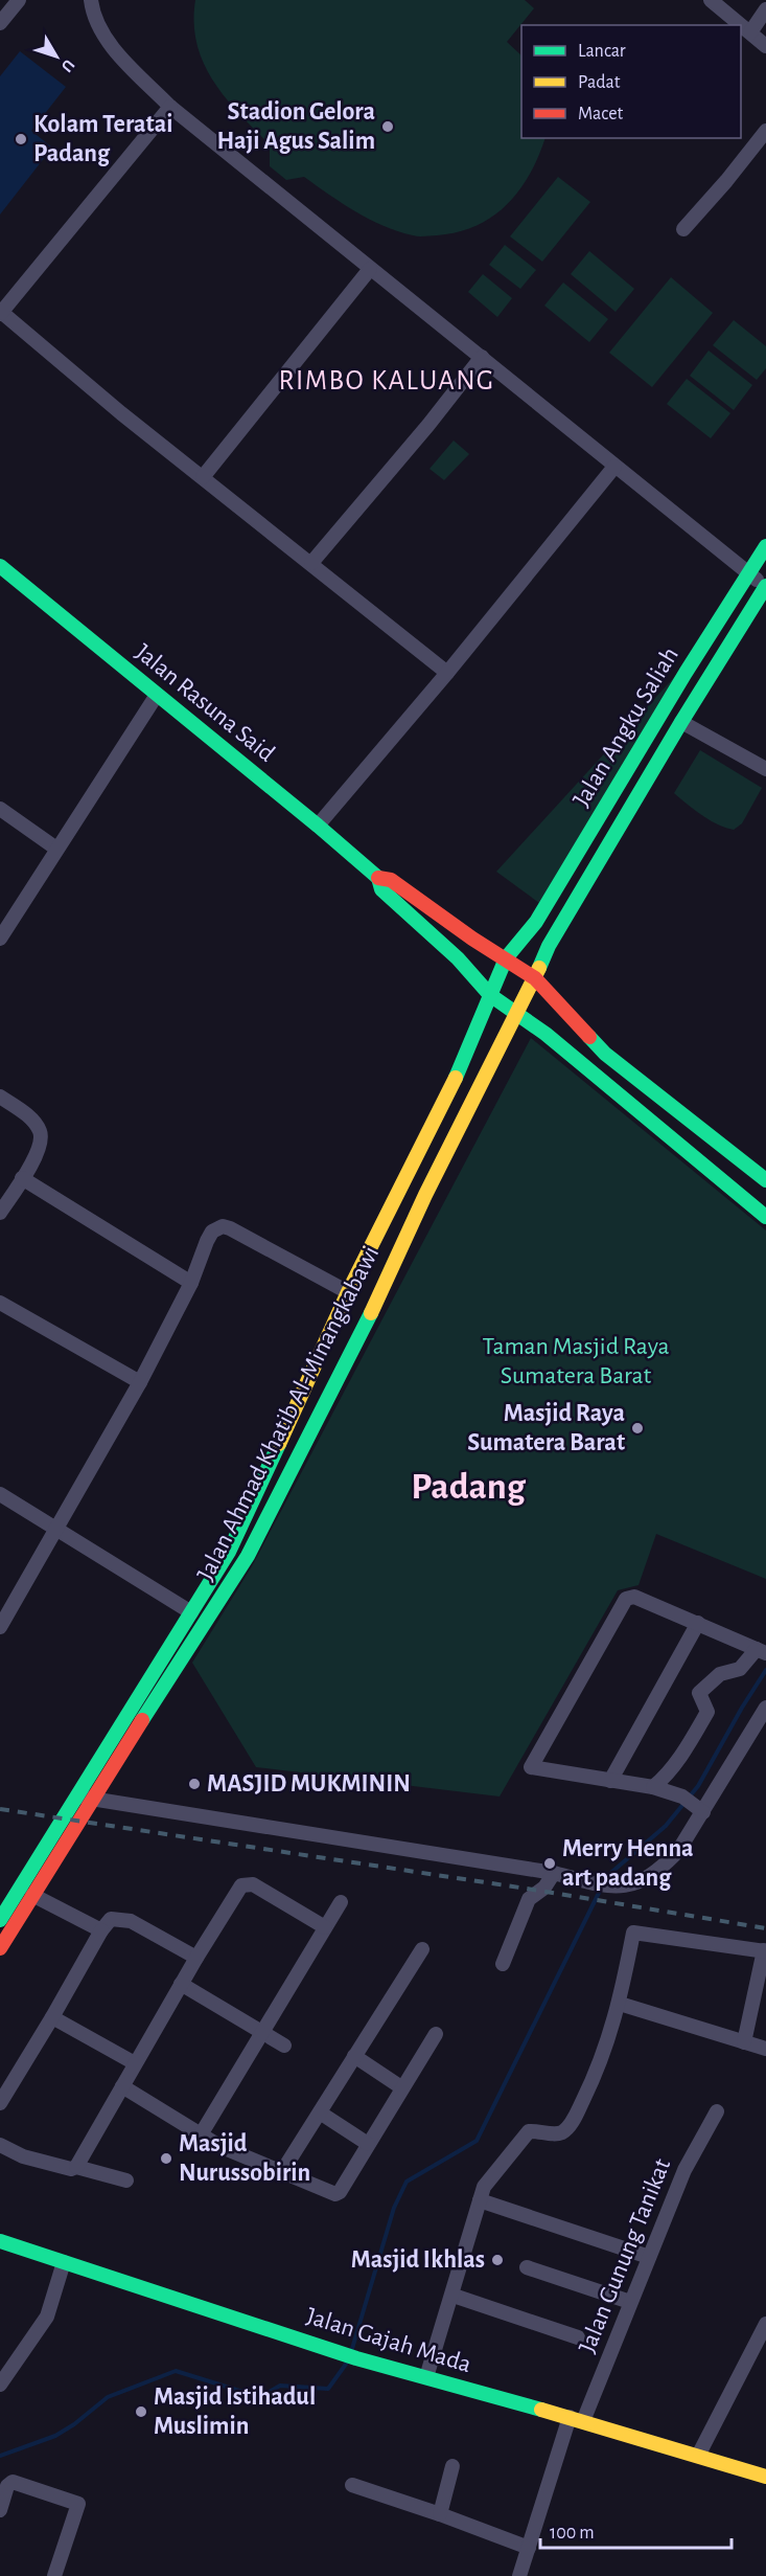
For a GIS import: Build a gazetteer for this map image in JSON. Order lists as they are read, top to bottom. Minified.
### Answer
{"streets":{"main road":["Jalan Rasuna Said","Jalan Angku Saliah","Jalan Ahmad Khatib Al-Minangkabawi","Jalan Gajah Mada"],"street":["Jalan Gunung Tanikat"]},"crossings":[["Jalan Angku Saliah","Jalan Ahmad Khatib Al-Minangkabawi"],["Jalan Gunung Tanikat","Jalan Gajah Mada"]],"districts":["RIMBO KALUANG","Padang"],"parks":["Taman Masjid Raya Sumatera Barat"],"places":["Stadion Gelora Haji Agus Salim","Kolam Teratai Padang","Masjid Raya Sumatera Barat","MASJID MUKMININ","Merry Henna art padang","Masjid Nurussobirin","Masjid Ikhlas","Masjid Istihadul Muslimin"],"legend":["Lancar","Padat","Macet"],"scale_bar":"100 m","north":"bottom right"}
